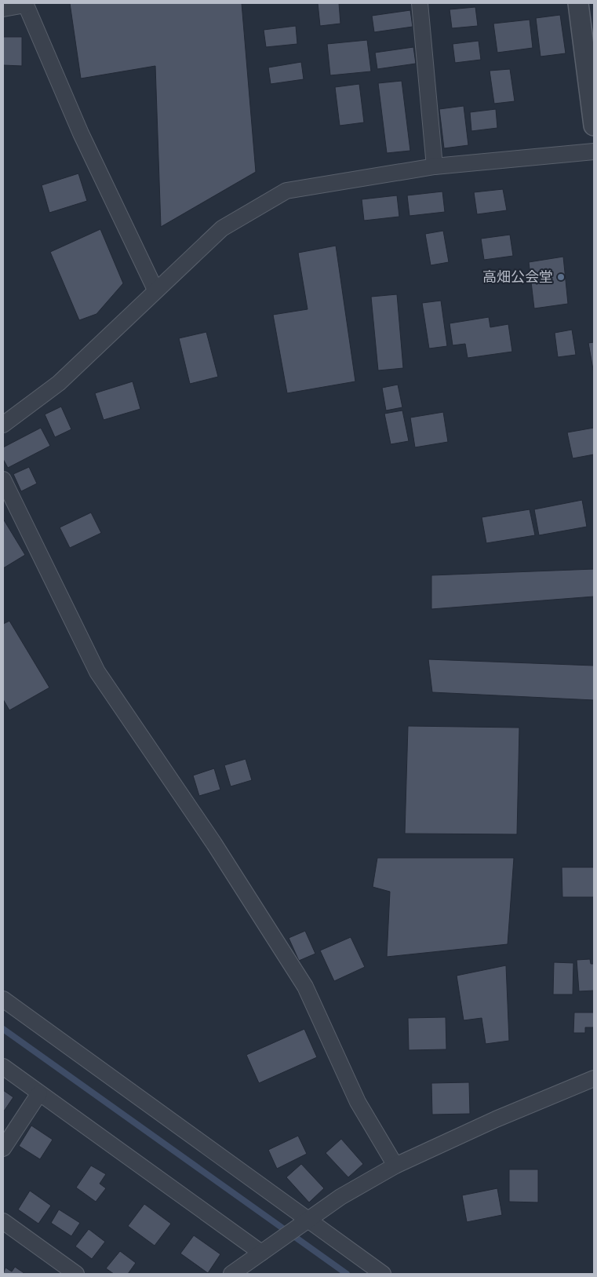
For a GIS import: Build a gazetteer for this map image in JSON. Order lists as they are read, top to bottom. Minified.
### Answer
{"places":["高畑公会堂"]}
